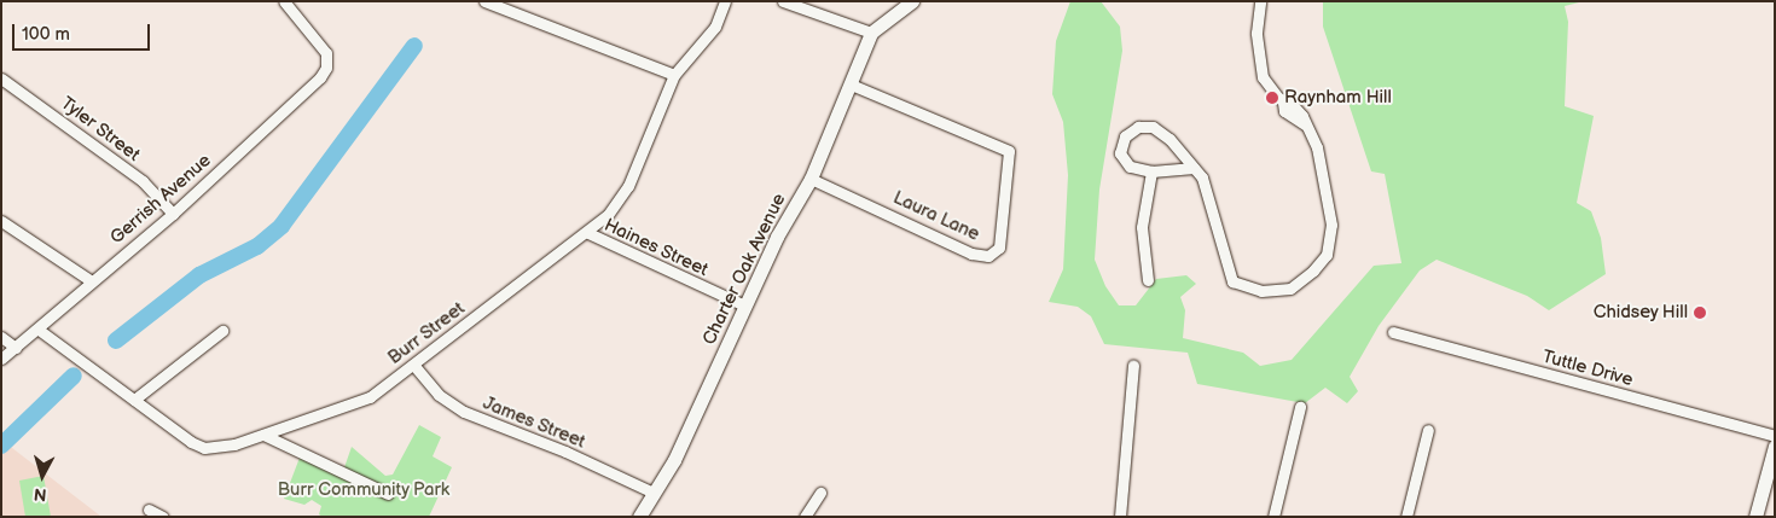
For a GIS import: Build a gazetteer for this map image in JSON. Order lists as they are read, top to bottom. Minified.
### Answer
{"streets":{"street":["Tyler Street","Gerrish Avenue","Laura Lane","Haines Street","Charter Oak Avenue","Burr Street","Tuttle Drive","James Street"]},"crossings":[["Tyler Street","Gerrish Avenue"],["Gerrish Avenue","Burr Street"],["Laura Lane","Charter Oak Avenue"],["Haines Street","Charter Oak Avenue"],["Haines Street","Burr Street"],["Charter Oak Avenue","James Street"],["Burr Street","James Street"]],"parks":["Burr Community Park"],"places":["Raynham Hill","Chidsey Hill"],"scale_bar":"100 m","north":"bottom"}
